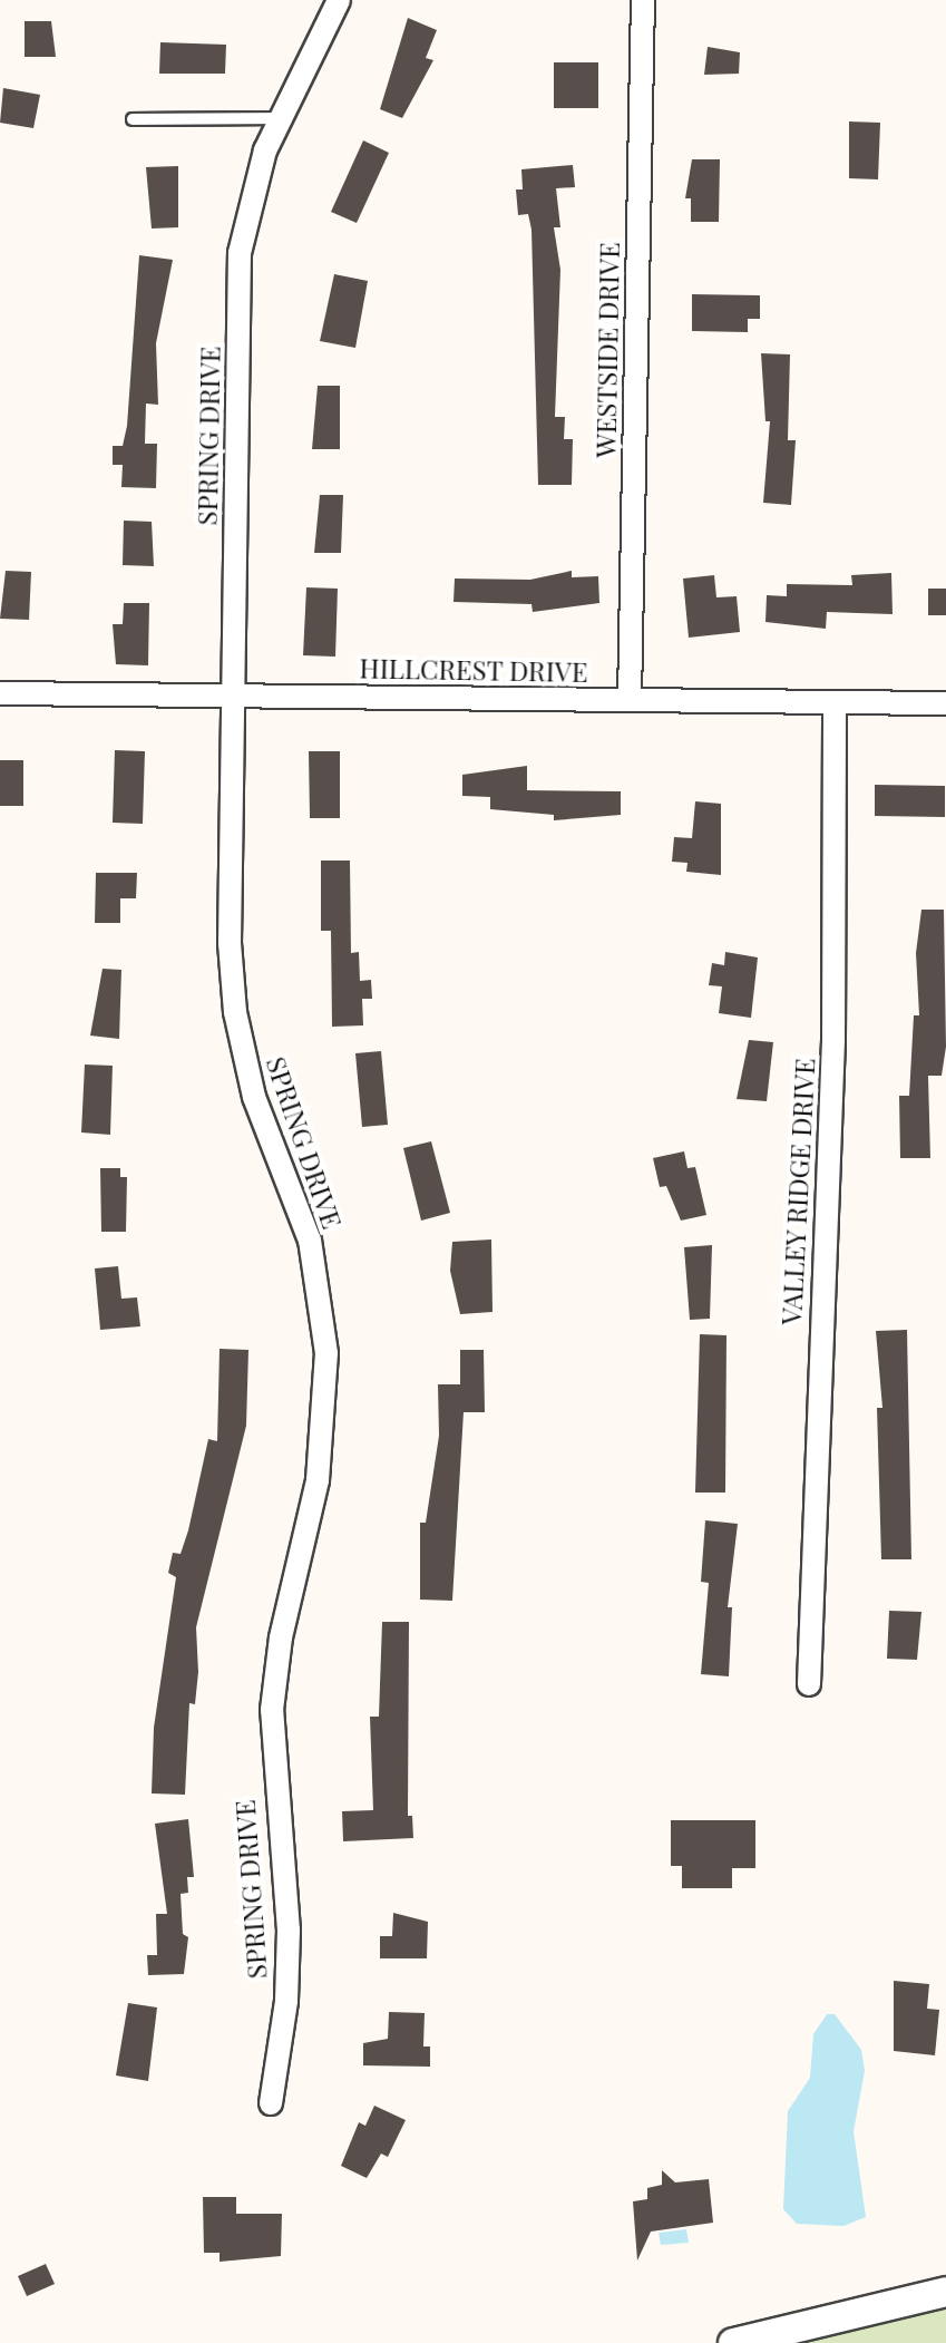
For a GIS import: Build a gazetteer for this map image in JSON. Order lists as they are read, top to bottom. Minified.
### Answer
{"streets":{"street":["WESTSIDE DRIVE","SPRING DRIVE","HILLCREST DRIVE","VALLEY RIDGE DRIVE"]},"crossings":[["WESTSIDE DRIVE","HILLCREST DRIVE"],["SPRING DRIVE","HILLCREST DRIVE"],["HILLCREST DRIVE","VALLEY RIDGE DRIVE"]]}
